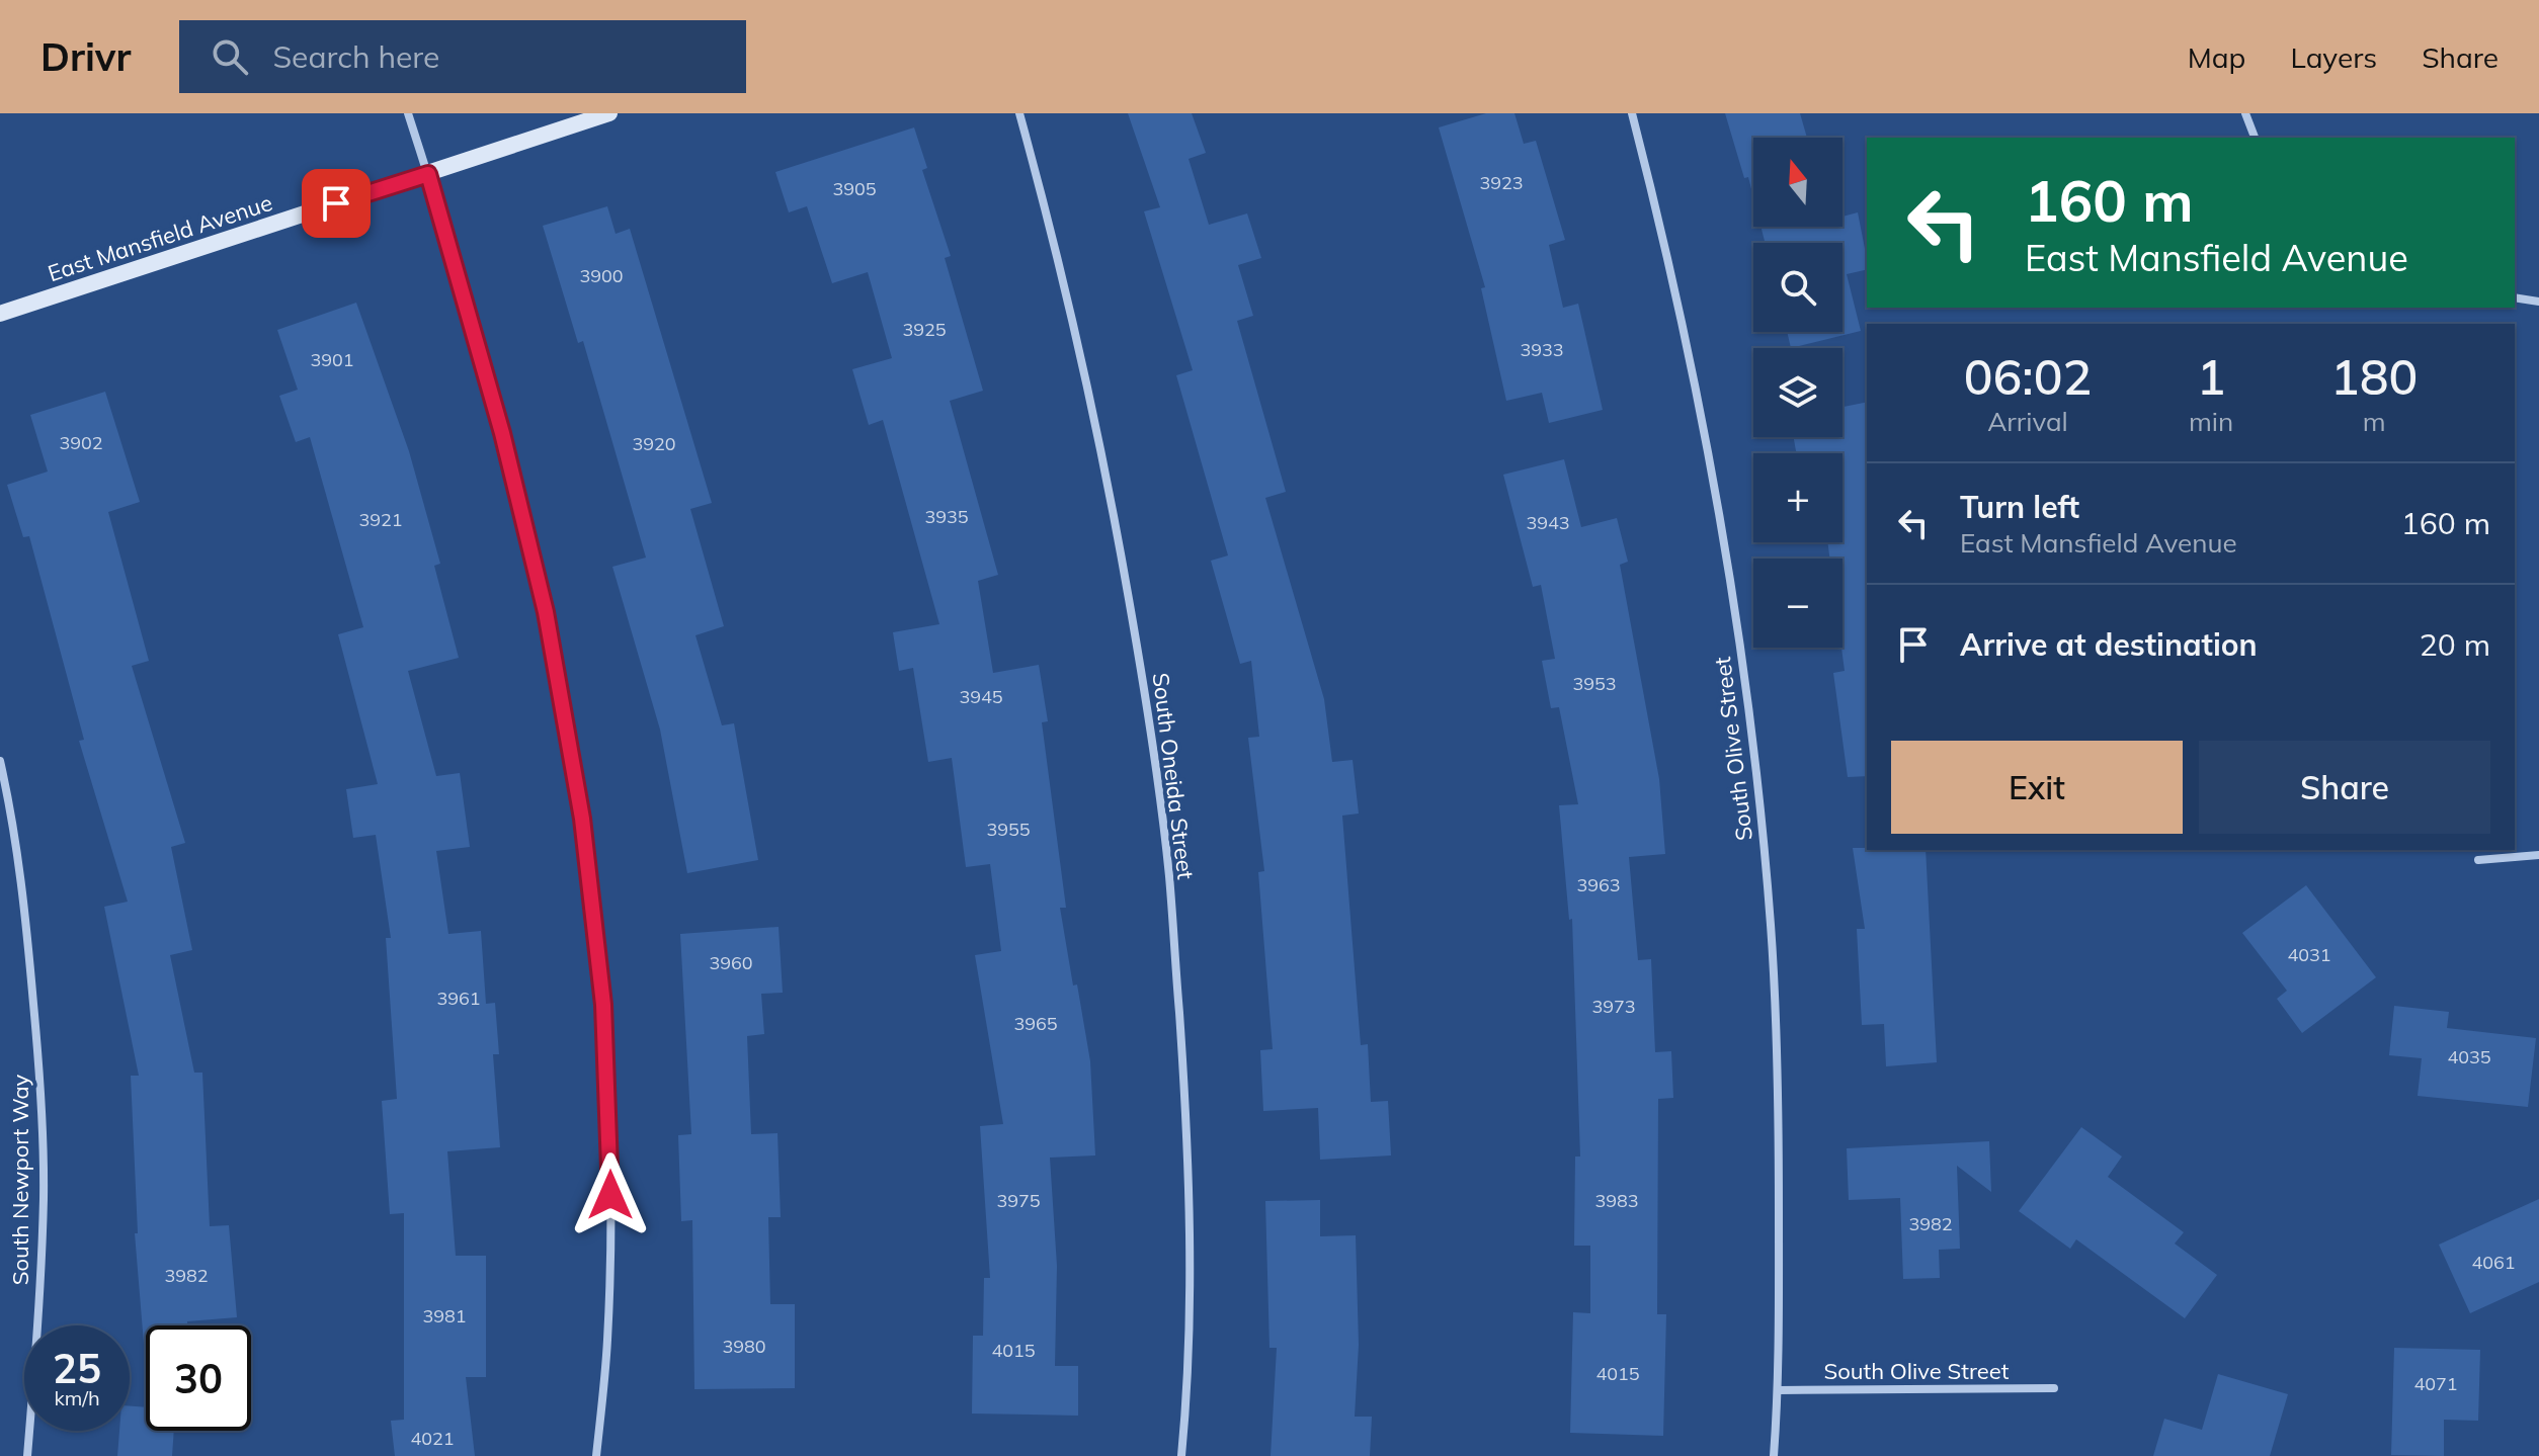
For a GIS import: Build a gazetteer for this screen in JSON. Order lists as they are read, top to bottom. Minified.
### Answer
{"streets":{"street":["East Mansfield Avenue","South Olive Street","South Oneida Street","South Newport Way"]},"house_numbers":["3923","3905","3900","3925","3933","3901","3902","3920","3935","3921","3943","3953","3945","3955","3963","4031","3960","3961","3973","3965","4035","3975","3983","3982","4061","3982","3981","3980","4015","4015","4071","4021"],"north":"top","page":{"header":"Drivr","search":"Search here","nav":["Map","Layers","Share"],"map_buttons":["+","−"],"turn":["160 m","East Mansfield Avenue"],"eta":["06:02","Arrival","1","min","180","m"],"list":[{"name":"Turn left","note":"East Mansfield Avenue","value":"160 m"},{"name":"Arrive at destination","value":"20 m"}],"buttons":["Exit","Share"],"speed":"25 km/h","limit":"30"}}
